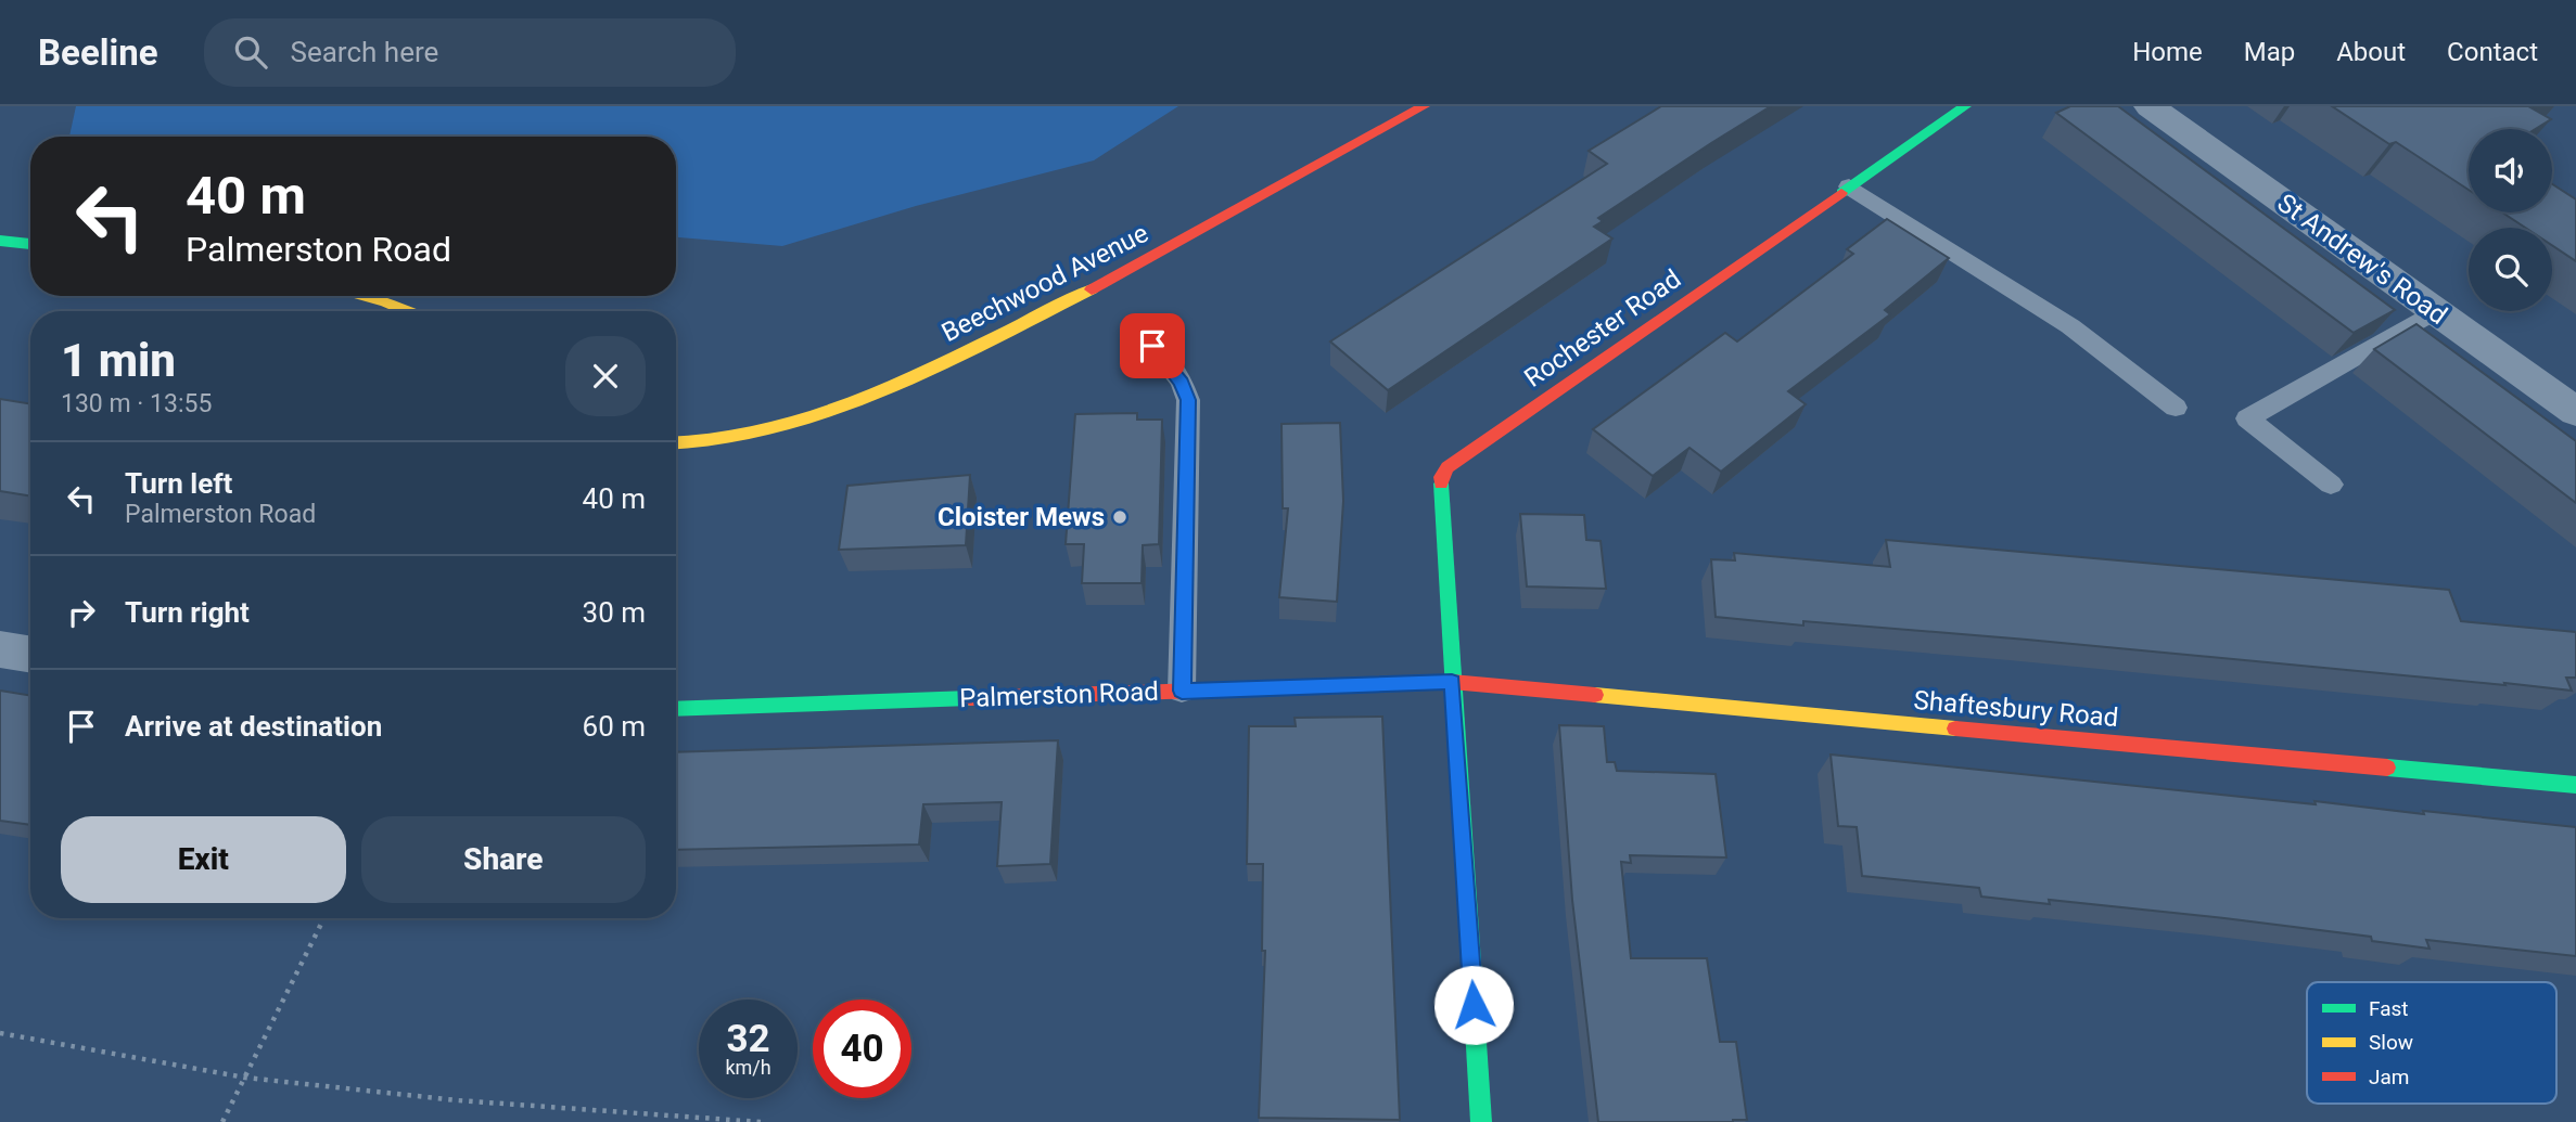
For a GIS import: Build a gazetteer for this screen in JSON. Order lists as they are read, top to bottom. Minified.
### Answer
{"streets":{"street":["St Andrew's Road","Beechwood Avenue","Rochester Road","Palmerston Road","Shaftesbury Road"]},"crossings":[["Rochester Road","Palmerston Road"],["Rochester Road","Shaftesbury Road"],["Palmerston Road","Shaftesbury Road"]],"places":["Cloister Mews"],"legend":["Fast","Slow","Jam"],"page":{"header":"Beeline","search":"Search here","nav":["Home","Map","About","Contact"],"turn":["40 m","Palmerston Road"],"heading":["1 min","130 m · 13:55"],"list":[{"name":"Turn left","note":"Palmerston Road","value":"40 m"},{"name":"Turn right","value":"30 m"},{"name":"Arrive at destination","value":"60 m"}],"buttons":["Exit","Share"],"speed":"32 km/h","limit":"40"}}
